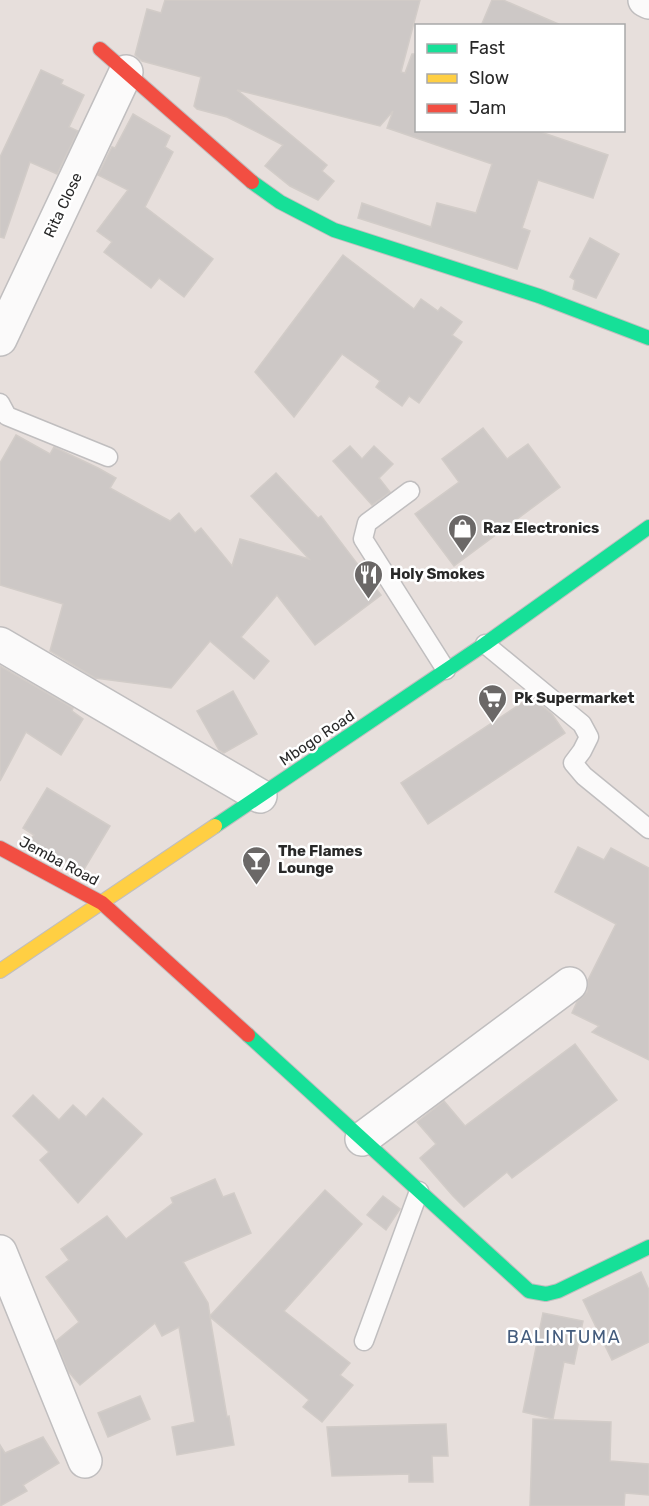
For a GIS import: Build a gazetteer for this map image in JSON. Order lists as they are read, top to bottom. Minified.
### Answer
{"streets":{"street":["Rita Close","Mbogo Road","Jemba Road"]},"crossings":[["Mbogo Road","Jemba Road"]],"districts":["BALINTUMA"],"places":{"shop":["Raz Electronics"],"restaurant":["Holy Smokes"],"supermarket":["Pk Supermarket"],"bar":["The Flames Lounge"]},"legend":["Fast","Slow","Jam"]}
